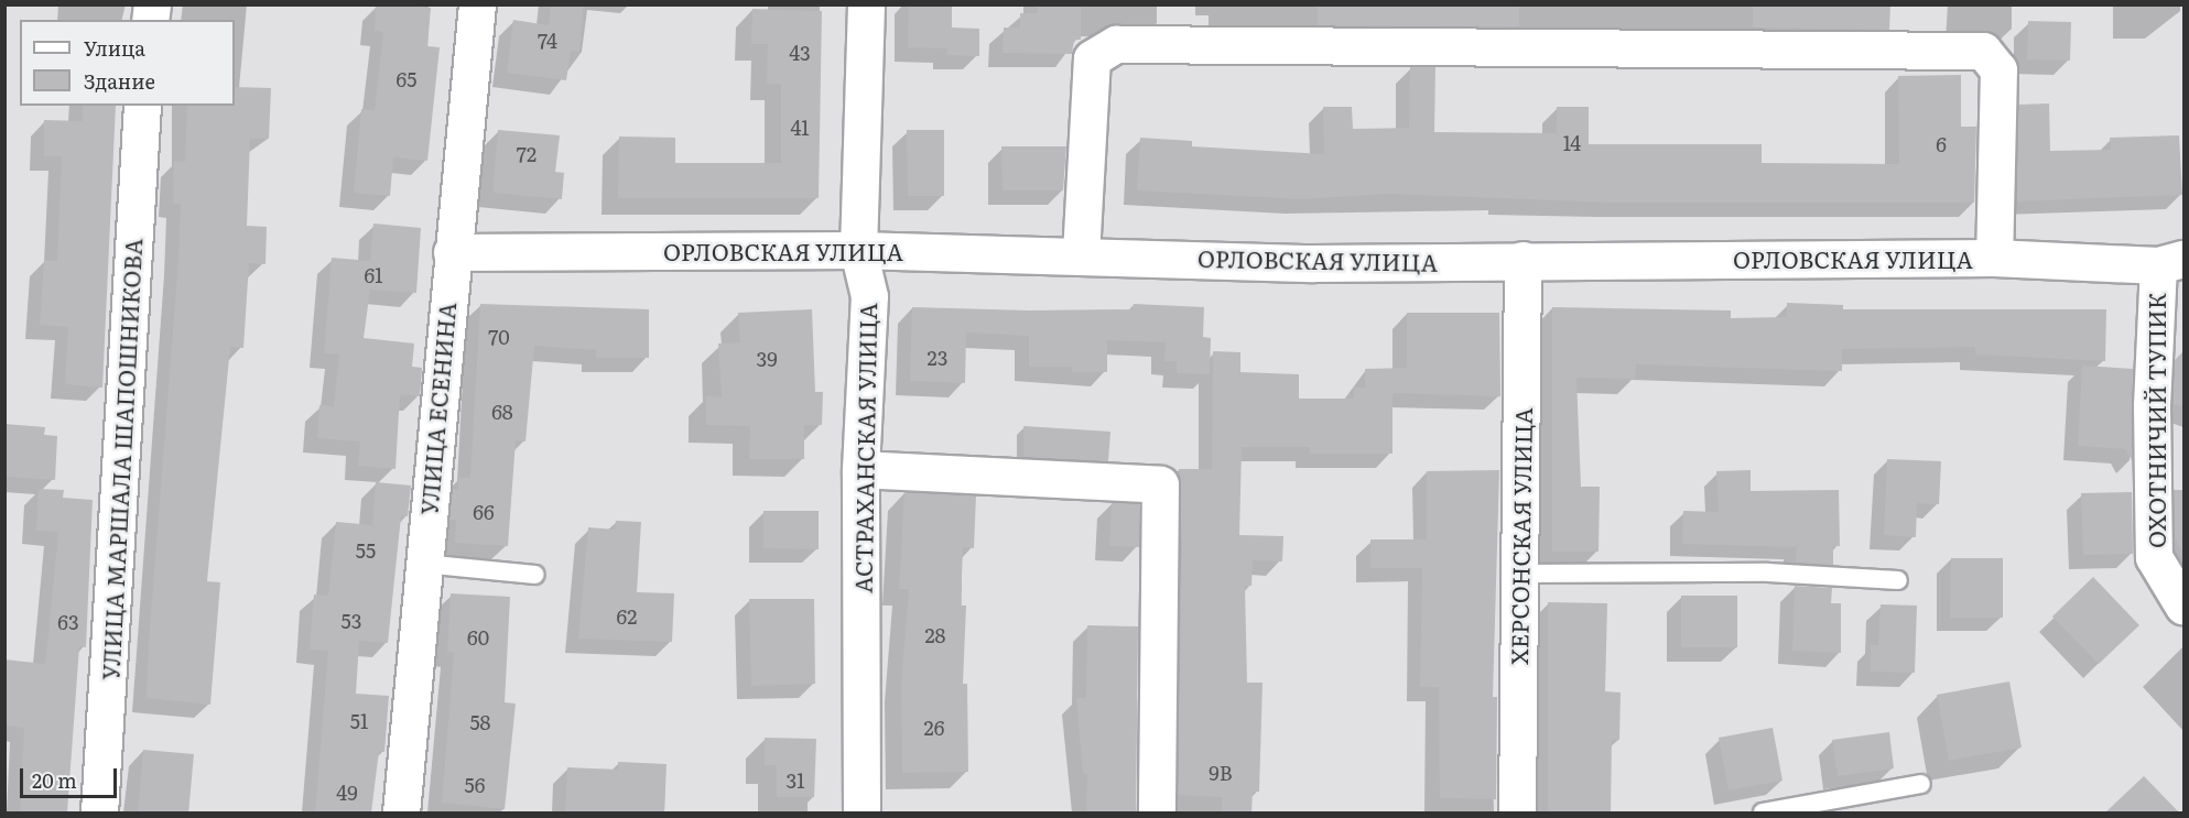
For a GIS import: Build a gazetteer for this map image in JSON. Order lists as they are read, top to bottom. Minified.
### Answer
{"streets":{"street":["ОРЛОВСКАЯ УЛИЦА","УЛИЦА ЕСЕНИНА","ОХОТНИЧИЙ ТУПИК","АСТРАХАНСКАЯ УЛИЦА","УЛИЦА МАРШАЛА ШАПОШНИКОВА","ХЕРСОНСКАЯ УЛИЦА"]},"crossings":[["ОРЛОВСКАЯ УЛИЦА","УЛИЦА ЕСЕНИНА"],["ОРЛОВСКАЯ УЛИЦА","ОХОТНИЧИЙ ТУПИК"],["ОРЛОВСКАЯ УЛИЦА","АСТРАХАНСКАЯ УЛИЦА"],["ОРЛОВСКАЯ УЛИЦА","ХЕРСОНСКАЯ УЛИЦА"]],"house_numbers":["74","43","65","41","14","6","72","61","70","23","39","68","66","55","62","53","63","28","60","51","58","26","9В","31","56","49"],"legend":["Улица","Здание"],"scale_bar":"20 m"}
